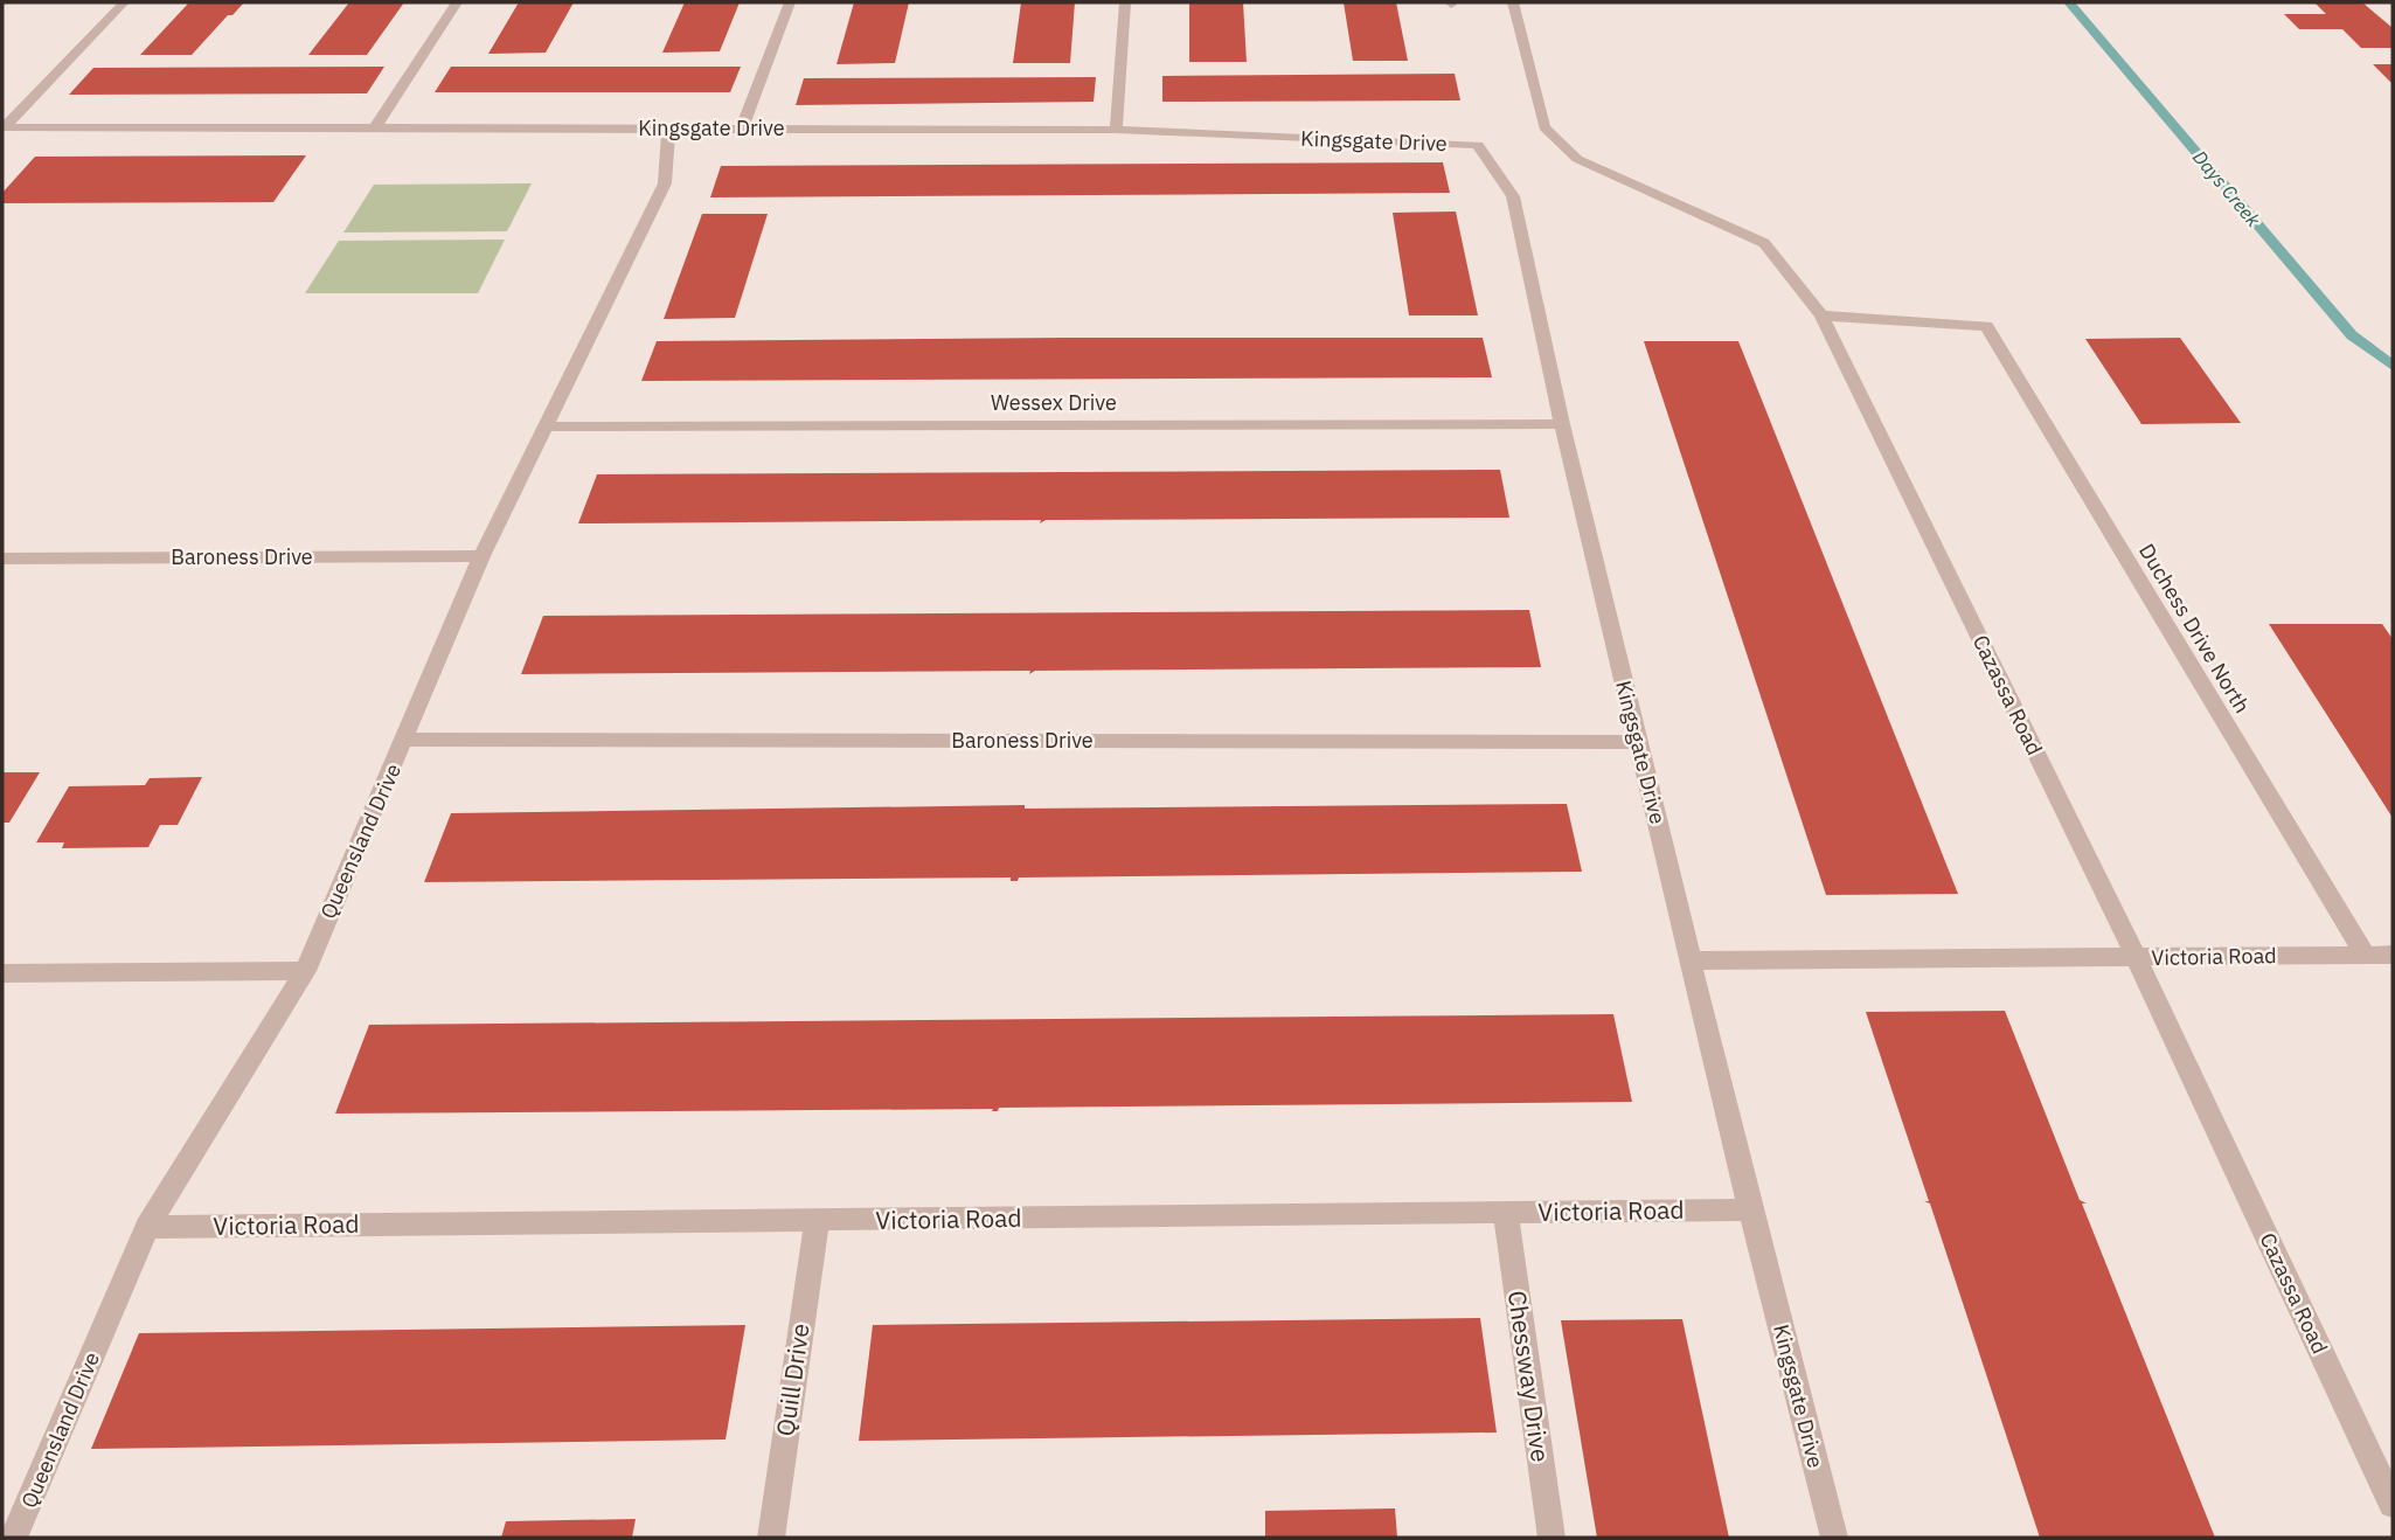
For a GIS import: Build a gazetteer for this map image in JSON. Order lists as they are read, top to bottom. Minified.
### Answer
{"streets":{"street":["Kingsgate Drive","Wessex Drive","Baroness Drive","Duchess Drive North","Cazassa Road","Queensland Drive","Victoria Road","Chessway Drive","Quill Drive"]},"crossings":[["Kingsgate Drive","Wessex Drive"],["Kingsgate Drive","Baroness Drive"],["Kingsgate Drive","Queensland Drive"],["Kingsgate Drive","Victoria Road"],["Wessex Drive","Queensland Drive"],["Baroness Drive","Queensland Drive"],["Duchess Drive North","Cazassa Road"],["Duchess Drive North","Victoria Road"],["Cazassa Road","Victoria Road"],["Queensland Drive","Victoria Road"],["Victoria Road","Chessway Drive"],["Victoria Road","Quill Drive"]],"water":["Days Creek"]}
